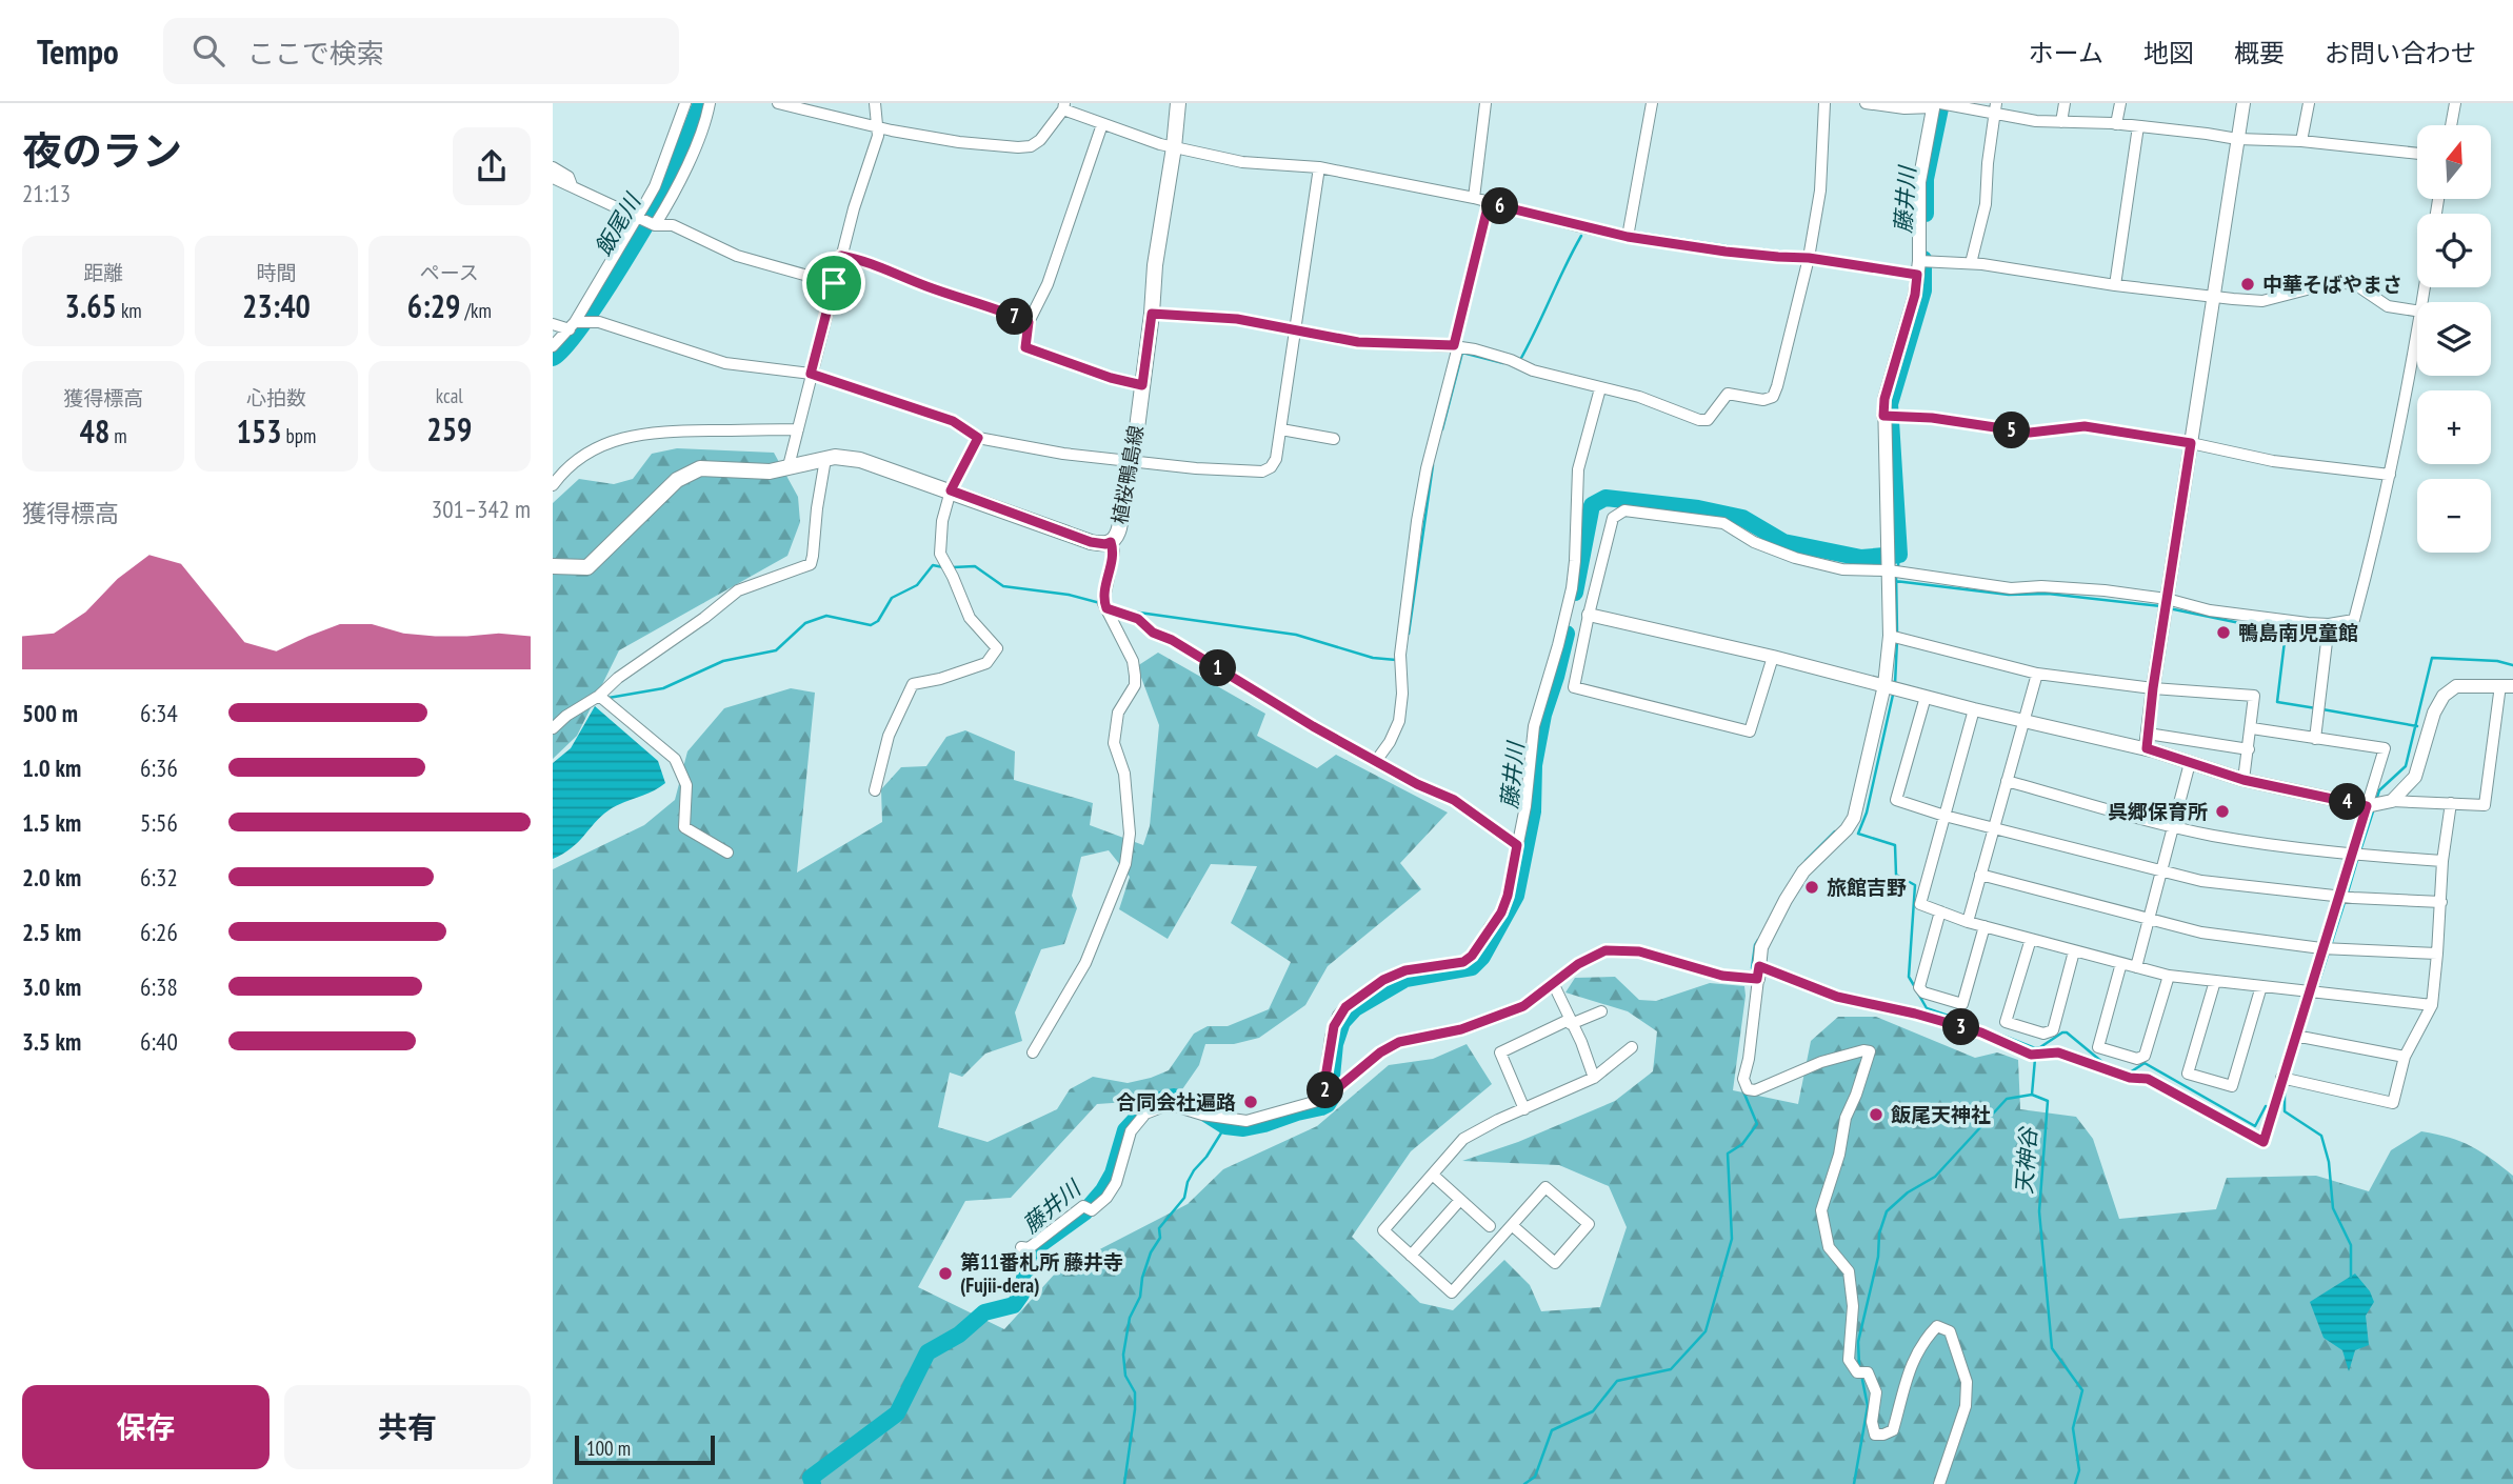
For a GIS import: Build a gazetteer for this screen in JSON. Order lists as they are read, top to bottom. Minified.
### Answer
{"streets":{"main road":["植桜鴨島線"]},"water":["藤井川","飯尾川","天神谷"],"places":["中華そばやまさ","鴨島南児童館","呉郷保育所","旅館吉野","合同会社遍路","飯尾天神社","第11番札所 藤井寺 (Fujii-dera)"],"scale_bar":"100 m","north":"top","page":{"header":"Tempo","search":"ここで検索","nav":["ホーム","地図","概要","お問い合わせ"],"heading":["夜のラン","21:13"],"map_buttons":["+","−"],"pins":["6","7","5","1","4","3","2"],"stats":[["距離","3.65 km"],["時間","23:40"],["ペース","6:29 /km"],["獲得標高","48 m"],["心拍数","153 bpm"],["kcal","259"]],"chart":["獲得標高","301–342 m"],"list":[{"name":"500 m","note":"6:34"},{"name":"1.0 km","note":"6:36"},{"name":"1.5 km","note":"5:56"},{"name":"2.0 km","note":"6:32"},{"name":"2.5 km","note":"6:26"},{"name":"3.0 km","note":"6:38"},{"name":"3.5 km","note":"6:40"}],"buttons":["保存","共有"],"scale":"100 m"}}
